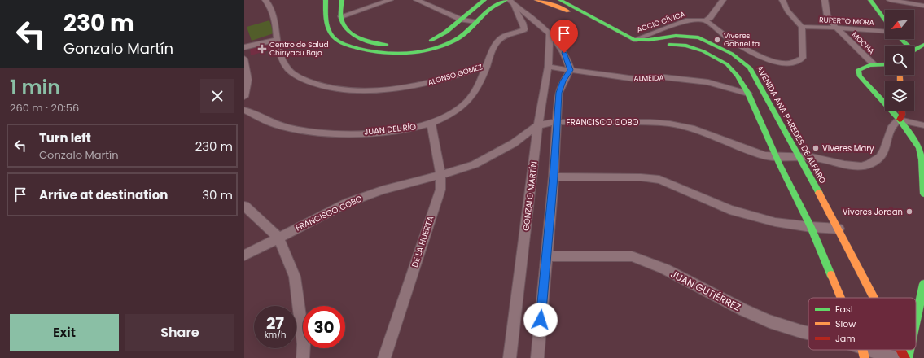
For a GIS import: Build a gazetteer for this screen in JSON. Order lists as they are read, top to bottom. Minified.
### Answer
{"streets":{"main road":["AVENIDA ANA PAREDES DE ALFARO"],"street":["RUPERTO MORA","ACCIO CÍVICA","MOCHA","ALONSO GOMEZ","ALMEIDA","FRANCISCO COBO","JUAN DEL RÍO","GONZALO MARTÍN","DE LA HUERTA","JUAN GUTIÉRREZ"]},"crossings":[["RUPERTO MORA","MOCHA"],["ACCIO CÍVICA","AVENIDA ANA PAREDES DE ALFARO"],["ALONSO GOMEZ","JUAN DEL RÍO"],["ALMEIDA","GONZALO MARTÍN"],["FRANCISCO COBO","AVENIDA ANA PAREDES DE ALFARO"],["FRANCISCO COBO","GONZALO MARTÍN"],["FRANCISCO COBO","DE LA HUERTA"],["JUAN DEL RÍO","DE LA HUERTA"]],"places":{"other":["Viveres Gabrielita","Viveres Mary","Viveres Jordan"],"health":["Centro de Salud Chiriyacu Bajo"]},"legend":["Fast","Slow","Jam"],"north":"bottom left","page":{"turn":["230 m","Gonzalo Martín"],"heading":["1 min","260 m · 20:56"],"list":[{"name":"Turn left","note":"Gonzalo Martín","value":"230 m"},{"name":"Arrive at destination","value":"30 m"}],"speed":"27 km/h","limit":"30","buttons":["Exit","Share"]}}
